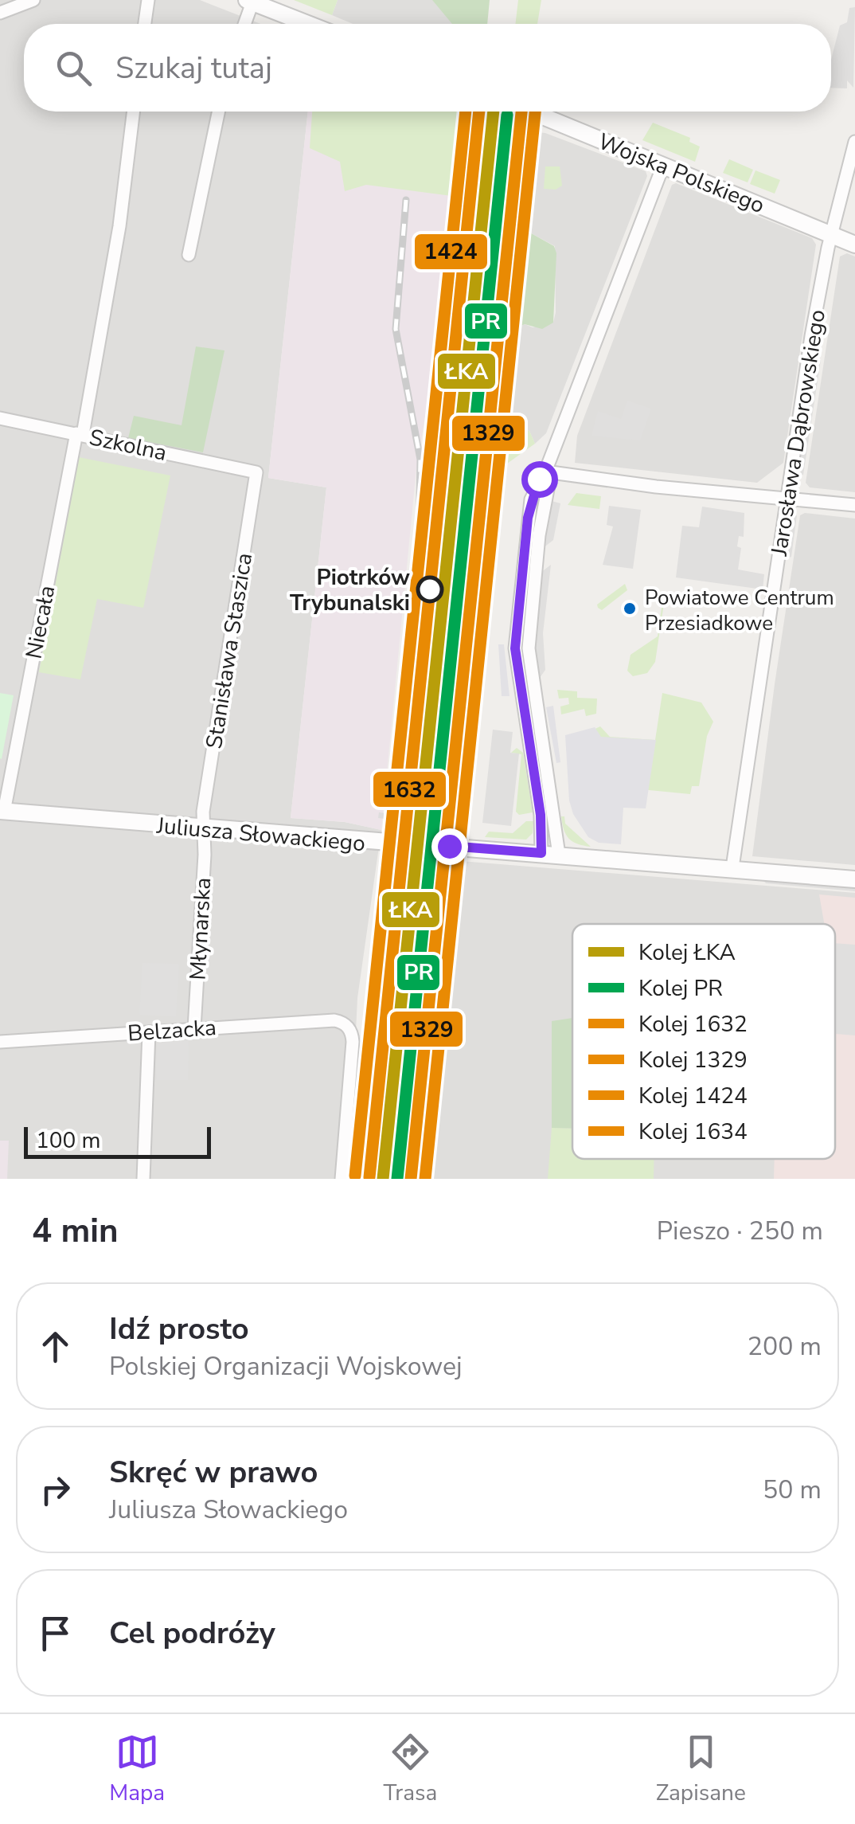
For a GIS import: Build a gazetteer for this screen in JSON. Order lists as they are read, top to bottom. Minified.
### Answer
{"streets":{"street":["Wojska Polskiego","Jarosława Dąbrowskiego","Szkolna","Niecała","Stanisława Staszica","Juliusza Słowackiego","Młynarska","Belzacka"]},"crossings":[["Wojska Polskiego","Jarosława Dąbrowskiego"],["Jarosława Dąbrowskiego","Juliusza Słowackiego"],["Szkolna","Niecała"],["Szkolna","Stanisława Staszica"],["Niecała","Juliusza Słowackiego"],["Stanisława Staszica","Juliusza Słowackiego"],["Stanisława Staszica","Młynarska"],["Juliusza Słowackiego","Młynarska"],["Młynarska","Belzacka"]],"places":["Piotrków Trybunalski","Powiatowe Centrum Przesiadkowe"],"lines":["rail line ŁKA","rail line 1632","rail line 1329","rail line 1424","rail line 1634","rail line PR"],"legend":["Kolej ŁKA","Kolej PR","Kolej 1632","Kolej 1329","Kolej 1424","Kolej 1634"],"scale_bar":"100 m","page":{"search":"Szukaj tutaj","scale":"100 m","heading":["4 min","Pieszo · 250 m"],"list":[["Idź prosto","Polskiej Organizacji Wojskowej","200 m"],["Skręć w prawo","Juliusza Słowackiego","50 m"],"Cel podróży"],"nav":["Mapa","Trasa","Zapisane"]}}
